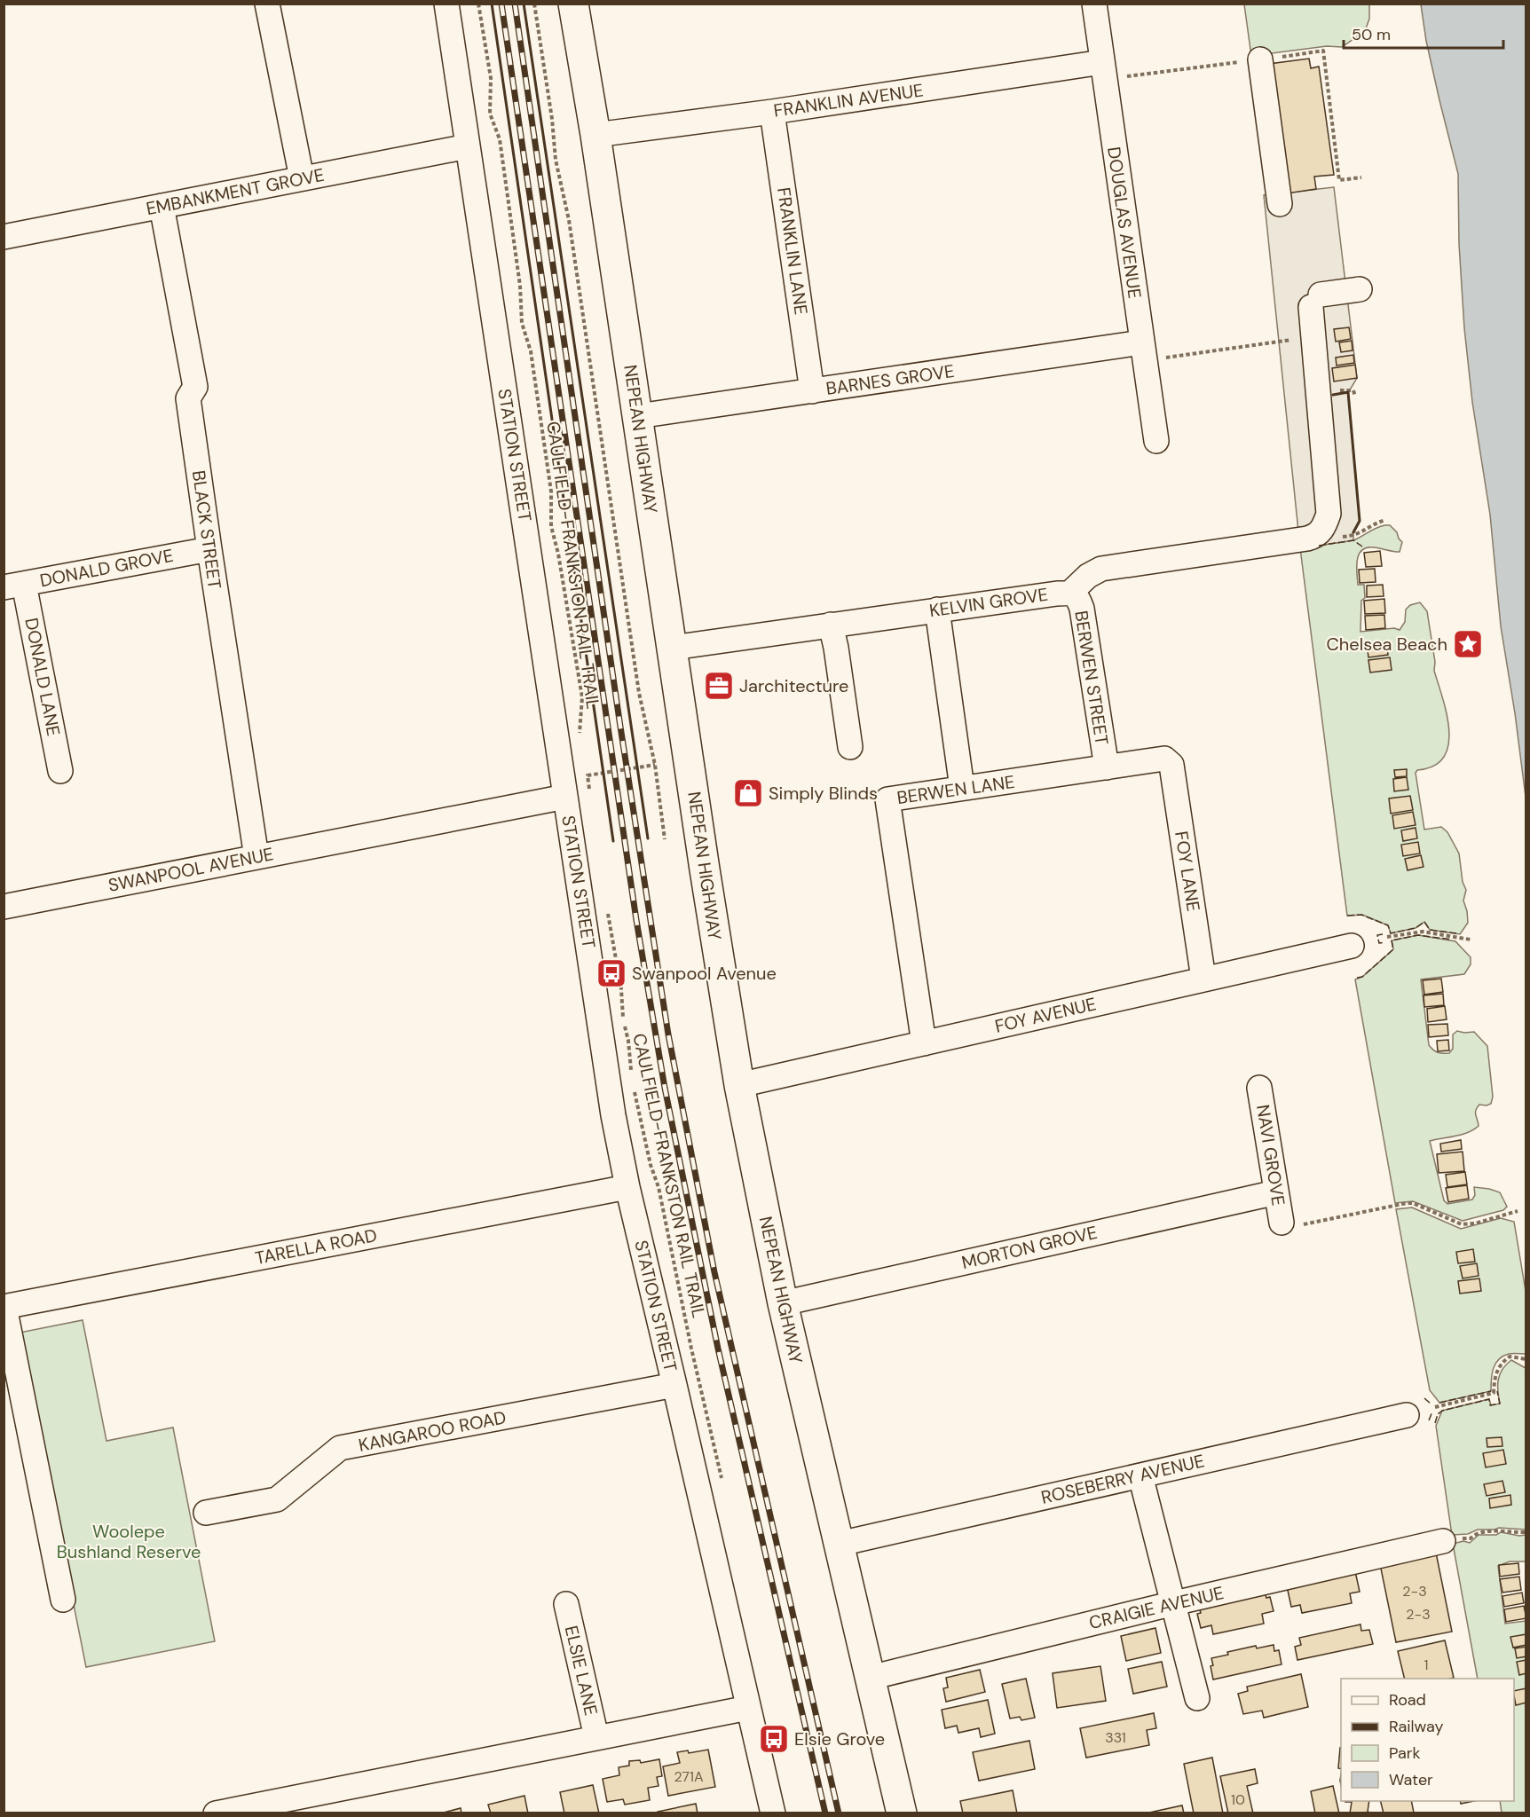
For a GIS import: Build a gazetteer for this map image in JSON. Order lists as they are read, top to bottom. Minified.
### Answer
{"streets":{"highway":["NEPEAN HIGHWAY"],"street":["FRANKLIN AVENUE","EMBANKMENT GROVE","DOUGLAS AVENUE","FRANKLIN LANE","BARNES GROVE","STATION STREET","BLACK STREET","DONALD GROVE","KELVIN GROVE","DONALD LANE","BERWEN STREET","BERWEN LANE","SWANPOOL AVENUE","FOY LANE","FOY AVENUE","NAVI GROVE","TARELLA ROAD","MORTON GROVE","KANGAROO ROAD","ROSEBERRY AVENUE","CRAIGIE AVENUE","ELSIE LANE"],"path":["CAULFIELD-FRANKSTON RAIL TRAIL"]},"crossings":[["FRANKLIN AVENUE","DOUGLAS AVENUE"],["FRANKLIN AVENUE","FRANKLIN LANE"],["FRANKLIN AVENUE","NEPEAN HIGHWAY"],["EMBANKMENT GROVE","STATION STREET"],["EMBANKMENT GROVE","BLACK STREET"],["DOUGLAS AVENUE","BARNES GROVE"],["FRANKLIN LANE","BARNES GROVE"],["BARNES GROVE","NEPEAN HIGHWAY"],["NEPEAN HIGHWAY","KELVIN GROVE"],["NEPEAN HIGHWAY","FOY AVENUE"],["NEPEAN HIGHWAY","MORTON GROVE"],["NEPEAN HIGHWAY","ROSEBERRY AVENUE"],["NEPEAN HIGHWAY","CRAIGIE AVENUE"],["STATION STREET","SWANPOOL AVENUE"],["STATION STREET","TARELLA ROAD"],["STATION STREET","KANGAROO ROAD"],["BLACK STREET","DONALD GROVE"],["BLACK STREET","SWANPOOL AVENUE"],["DONALD GROVE","DONALD LANE"],["KELVIN GROVE","BERWEN STREET"],["BERWEN STREET","BERWEN LANE"],["BERWEN LANE","FOY LANE"],["BERWEN LANE","FOY AVENUE"],["FOY LANE","FOY AVENUE"],["NAVI GROVE","MORTON GROVE"]],"parks":["Woolepe Bushland Reserve"],"places":{"place":["Chelsea Beach"],"office":["Jarchitecture"],"shop":["Simply Blinds"],"bus stop":["Swanpool Avenue","Elsie Grove"]},"house_numbers":["2-3","2-3","1","331","271A","10"],"legend":["Road","Railway","Park","Water"],"scale_bar":"50 m"}
